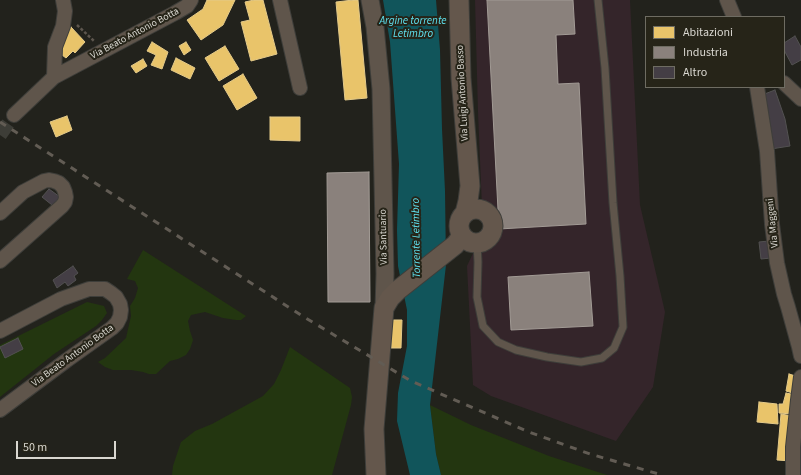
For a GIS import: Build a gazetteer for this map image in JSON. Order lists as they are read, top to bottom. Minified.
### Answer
{"streets":{"main road":["Via Luigi Antonio Basso","Via Santuario"],"street":["Via Beato Antonio Botta","Via Maggeni"]},"water":["Argine torrente Letimbro","Torrente Letimbro"],"legend":["Abitazioni","Industria","Altro"],"scale_bar":"50 m"}
